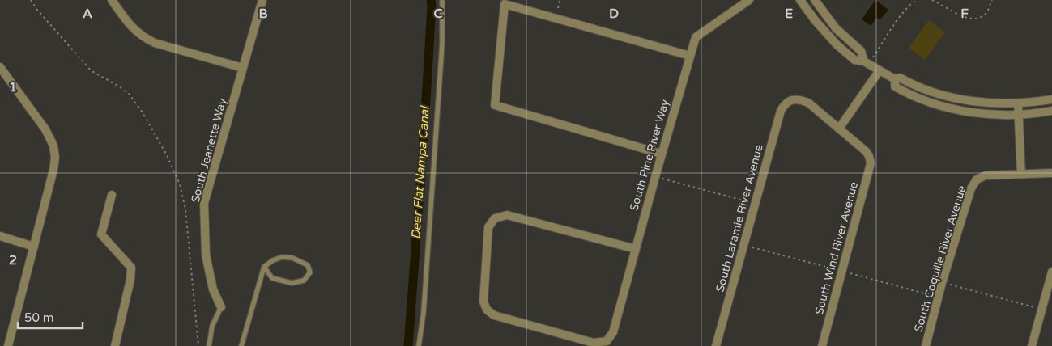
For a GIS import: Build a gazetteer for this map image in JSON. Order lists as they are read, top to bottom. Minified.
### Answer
{"streets":{"street":["South Jeanette Way","South Pine River Way","South Laramie River Avenue","South Wind River Avenue","South Coquille River Avenue"]},"crossings":[["South Laramie River Avenue","South Wind River Avenue"]],"water":["Deer Flat Nampa Canal"],"scale_bar":"50 m","grid":{"columns":["A","B","C","D","E","F"],"rows":["1","2"]}}
